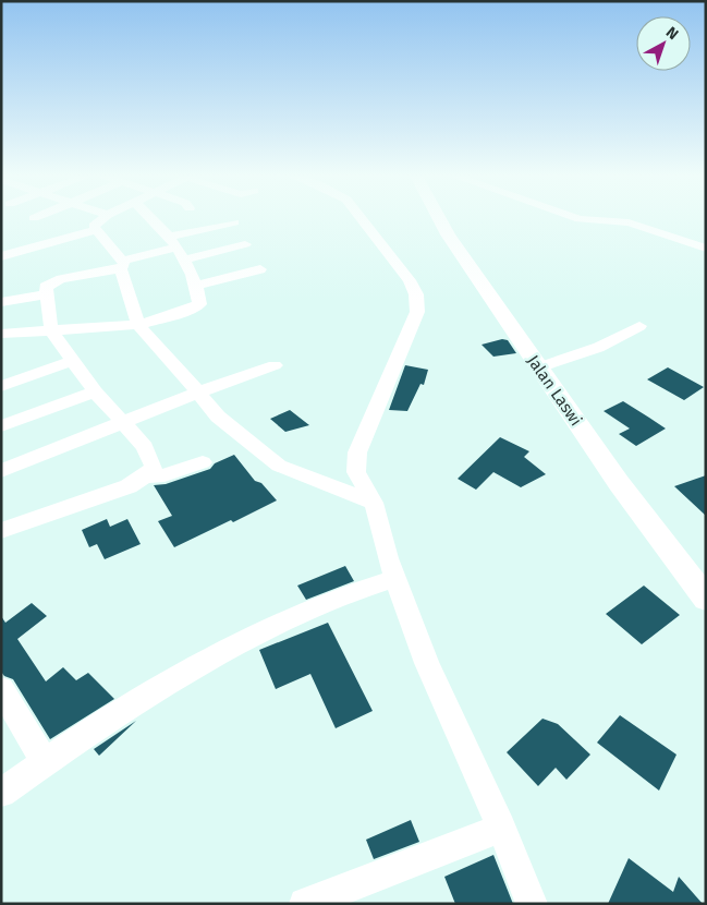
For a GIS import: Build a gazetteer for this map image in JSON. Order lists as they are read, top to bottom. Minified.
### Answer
{"streets":{"street":["Jalan Laswi"]},"north":"top right"}
